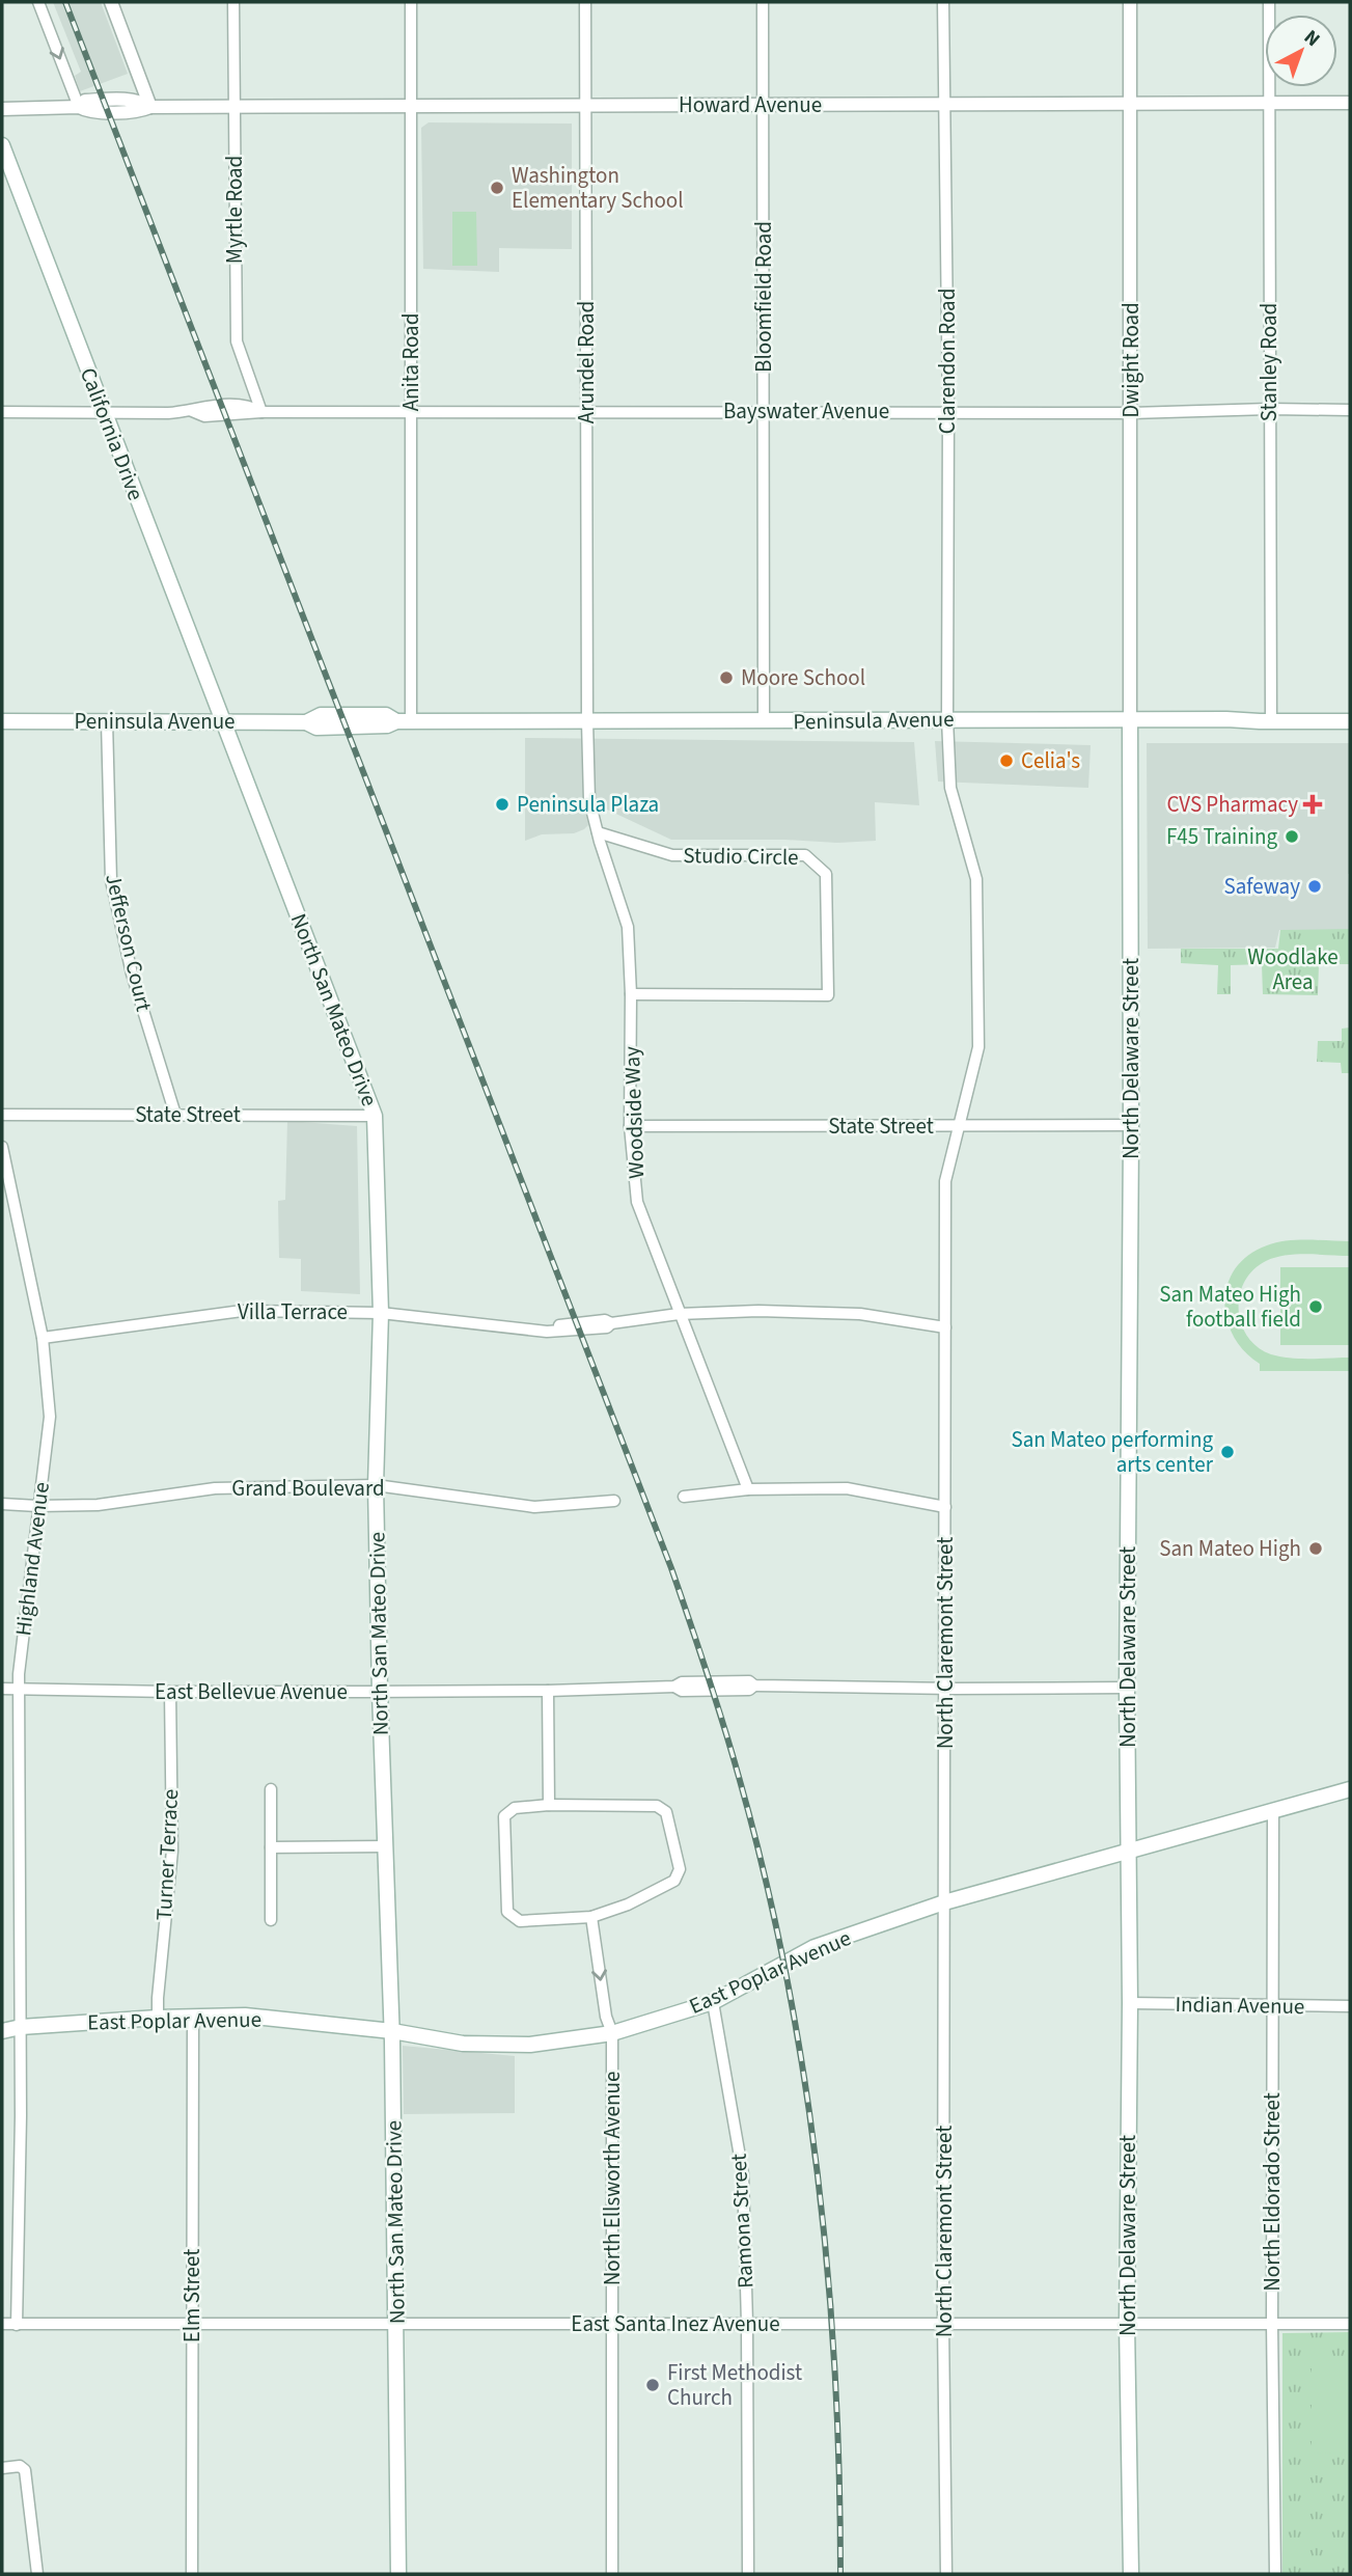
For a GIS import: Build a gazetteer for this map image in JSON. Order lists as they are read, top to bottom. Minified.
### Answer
{"streets":{"main road":["California Drive","Peninsula Avenue","North San Mateo Drive","North Delaware Street","East Poplar Avenue"],"street":["Howard Avenue","Myrtle Road","Bloomfield Road","Dwight Road","Clarendon Road","Anita Road","Arundel Road","Stanley Road","Bayswater Avenue","Studio Circle","Jefferson Court","Woodside Way","State Street","Villa Terrace","Grand Boulevard","Highland Avenue","North Claremont Street","East Bellevue Avenue","Turner Terrace","Indian Avenue","North Ellsworth Avenue","North Eldorado Street","Ramona Street","Elm Street","East Santa Inez Avenue"]},"crossings":[["Howard Avenue","Myrtle Road"],["Howard Avenue","Bloomfield Road"],["Howard Avenue","Dwight Road"],["Howard Avenue","Clarendon Road"],["Howard Avenue","Anita Road"],["Howard Avenue","Arundel Road"],["Howard Avenue","Stanley Road"],["Myrtle Road","Bayswater Avenue"],["Bloomfield Road","Bayswater Avenue"],["Bloomfield Road","Peninsula Avenue"],["Dwight Road","Bayswater Avenue"],["Dwight Road","Peninsula Avenue"],["Dwight Road","North Delaware Street"],["Clarendon Road","Bayswater Avenue"],["Clarendon Road","Peninsula Avenue"],["Clarendon Road","North Claremont Street"],["Anita Road","Bayswater Avenue"],["Anita Road","Peninsula Avenue"],["Arundel Road","Bayswater Avenue"],["Arundel Road","Peninsula Avenue"],["Arundel Road","Woodside Way"],["Stanley Road","Bayswater Avenue"],["Stanley Road","Peninsula Avenue"],["Bayswater Avenue","California Drive"],["California Drive","Peninsula Avenue"],["California Drive","North San Mateo Drive"],["Peninsula Avenue","Jefferson Court"],["Peninsula Avenue","North San Mateo Drive"],["Peninsula Avenue","North Delaware Street"],["Peninsula Avenue","Woodside Way"],["Peninsula Avenue","North Claremont Street"],["Studio Circle","Woodside Way"],["Jefferson Court","State Street"],["North San Mateo Drive","State Street"],["North San Mateo Drive","Villa Terrace"],["North San Mateo Drive","Grand Boulevard"],["North San Mateo Drive","East Bellevue Avenue"],["North San Mateo Drive","East Poplar Avenue"],["North San Mateo Drive","East Santa Inez Avenue"],["North Delaware Street","State Street"],["North Delaware Street","East Bellevue Avenue"],["North Delaware Street","East Poplar Avenue"],["North Delaware Street","Indian Avenue"],["North Delaware Street","East Santa Inez Avenue"],["Woodside Way","State Street"],["Woodside Way","Villa Terrace"],["State Street","North Claremont Street"],["Villa Terrace","Highland Avenue"],["Villa Terrace","North Claremont Street"],["Grand Boulevard","Highland Avenue"],["Highland Avenue","East Bellevue Avenue"],["Highland Avenue","East Poplar Avenue"],["Highland Avenue","East Santa Inez Avenue"],["North Claremont Street","East Bellevue Avenue"],["North Claremont Street","East Poplar Avenue"],["North Claremont Street","East Santa Inez Avenue"],["East Bellevue Avenue","Turner Terrace"],["Turner Terrace","East Poplar Avenue"],["East Poplar Avenue","North Ellsworth Avenue"],["East Poplar Avenue","North Eldorado Street"],["East Poplar Avenue","Ramona Street"],["East Poplar Avenue","Elm Street"],["Indian Avenue","North Eldorado Street"],["North Ellsworth Avenue","East Santa Inez Avenue"],["North Eldorado Street","East Santa Inez Avenue"],["Ramona Street","East Santa Inez Avenue"],["Elm Street","East Santa Inez Avenue"]],"parks":["Woodlake Area"],"places":{"other":["Washington Elementary School","Moore School","Celia's","Peninsula Plaza","F45 Training","Safeway","San Mateo High football field","San Mateo performing arts center","San Mateo High","First Methodist Church"],"health":["CVS Pharmacy"]},"north":"top right"}
